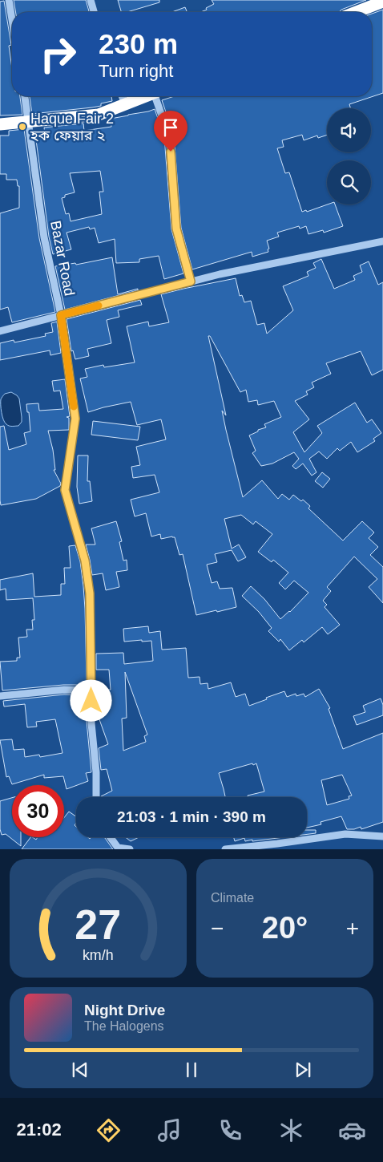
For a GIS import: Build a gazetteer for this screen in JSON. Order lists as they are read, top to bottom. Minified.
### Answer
{"streets":{"street":["Bazar Road"]},"places":["Haque Fair 2 হক ফেয়ার ২"],"page":{"turn":["230 m","Turn right"],"limit":"30","trip":"21:03 · 1 min · 390 m","tile":"Climate","heat":["−","20°","+"],"song":["Night Drive","The Halogens"],"tabs":"21:02","gauge":["27","km/h"]}}
